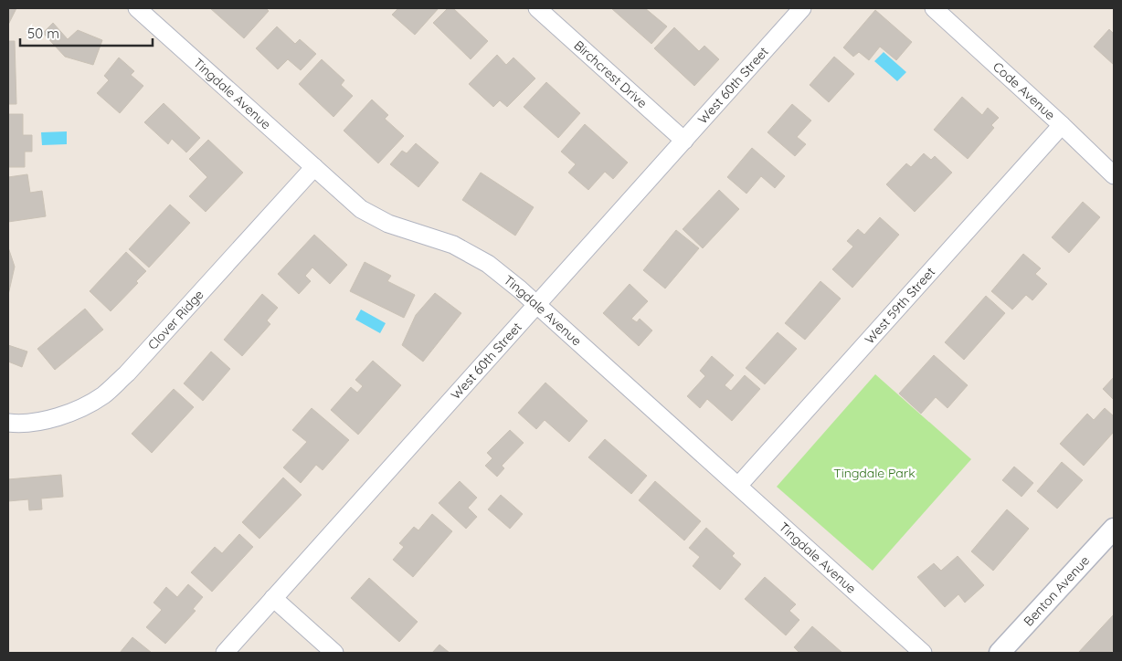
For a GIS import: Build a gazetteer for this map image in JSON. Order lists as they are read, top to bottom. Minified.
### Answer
{"streets":{"street":["Birchcrest Drive","West 60th Street","Code Avenue","Tingdale Avenue","West 59th Street","Clover Ridge","Benton Avenue"]},"crossings":[["Birchcrest Drive","West 60th Street"],["West 60th Street","Tingdale Avenue"],["Code Avenue","West 59th Street"],["Tingdale Avenue","West 59th Street"],["Tingdale Avenue","Clover Ridge"]],"parks":["Tingdale Park"],"scale_bar":"50 m"}
